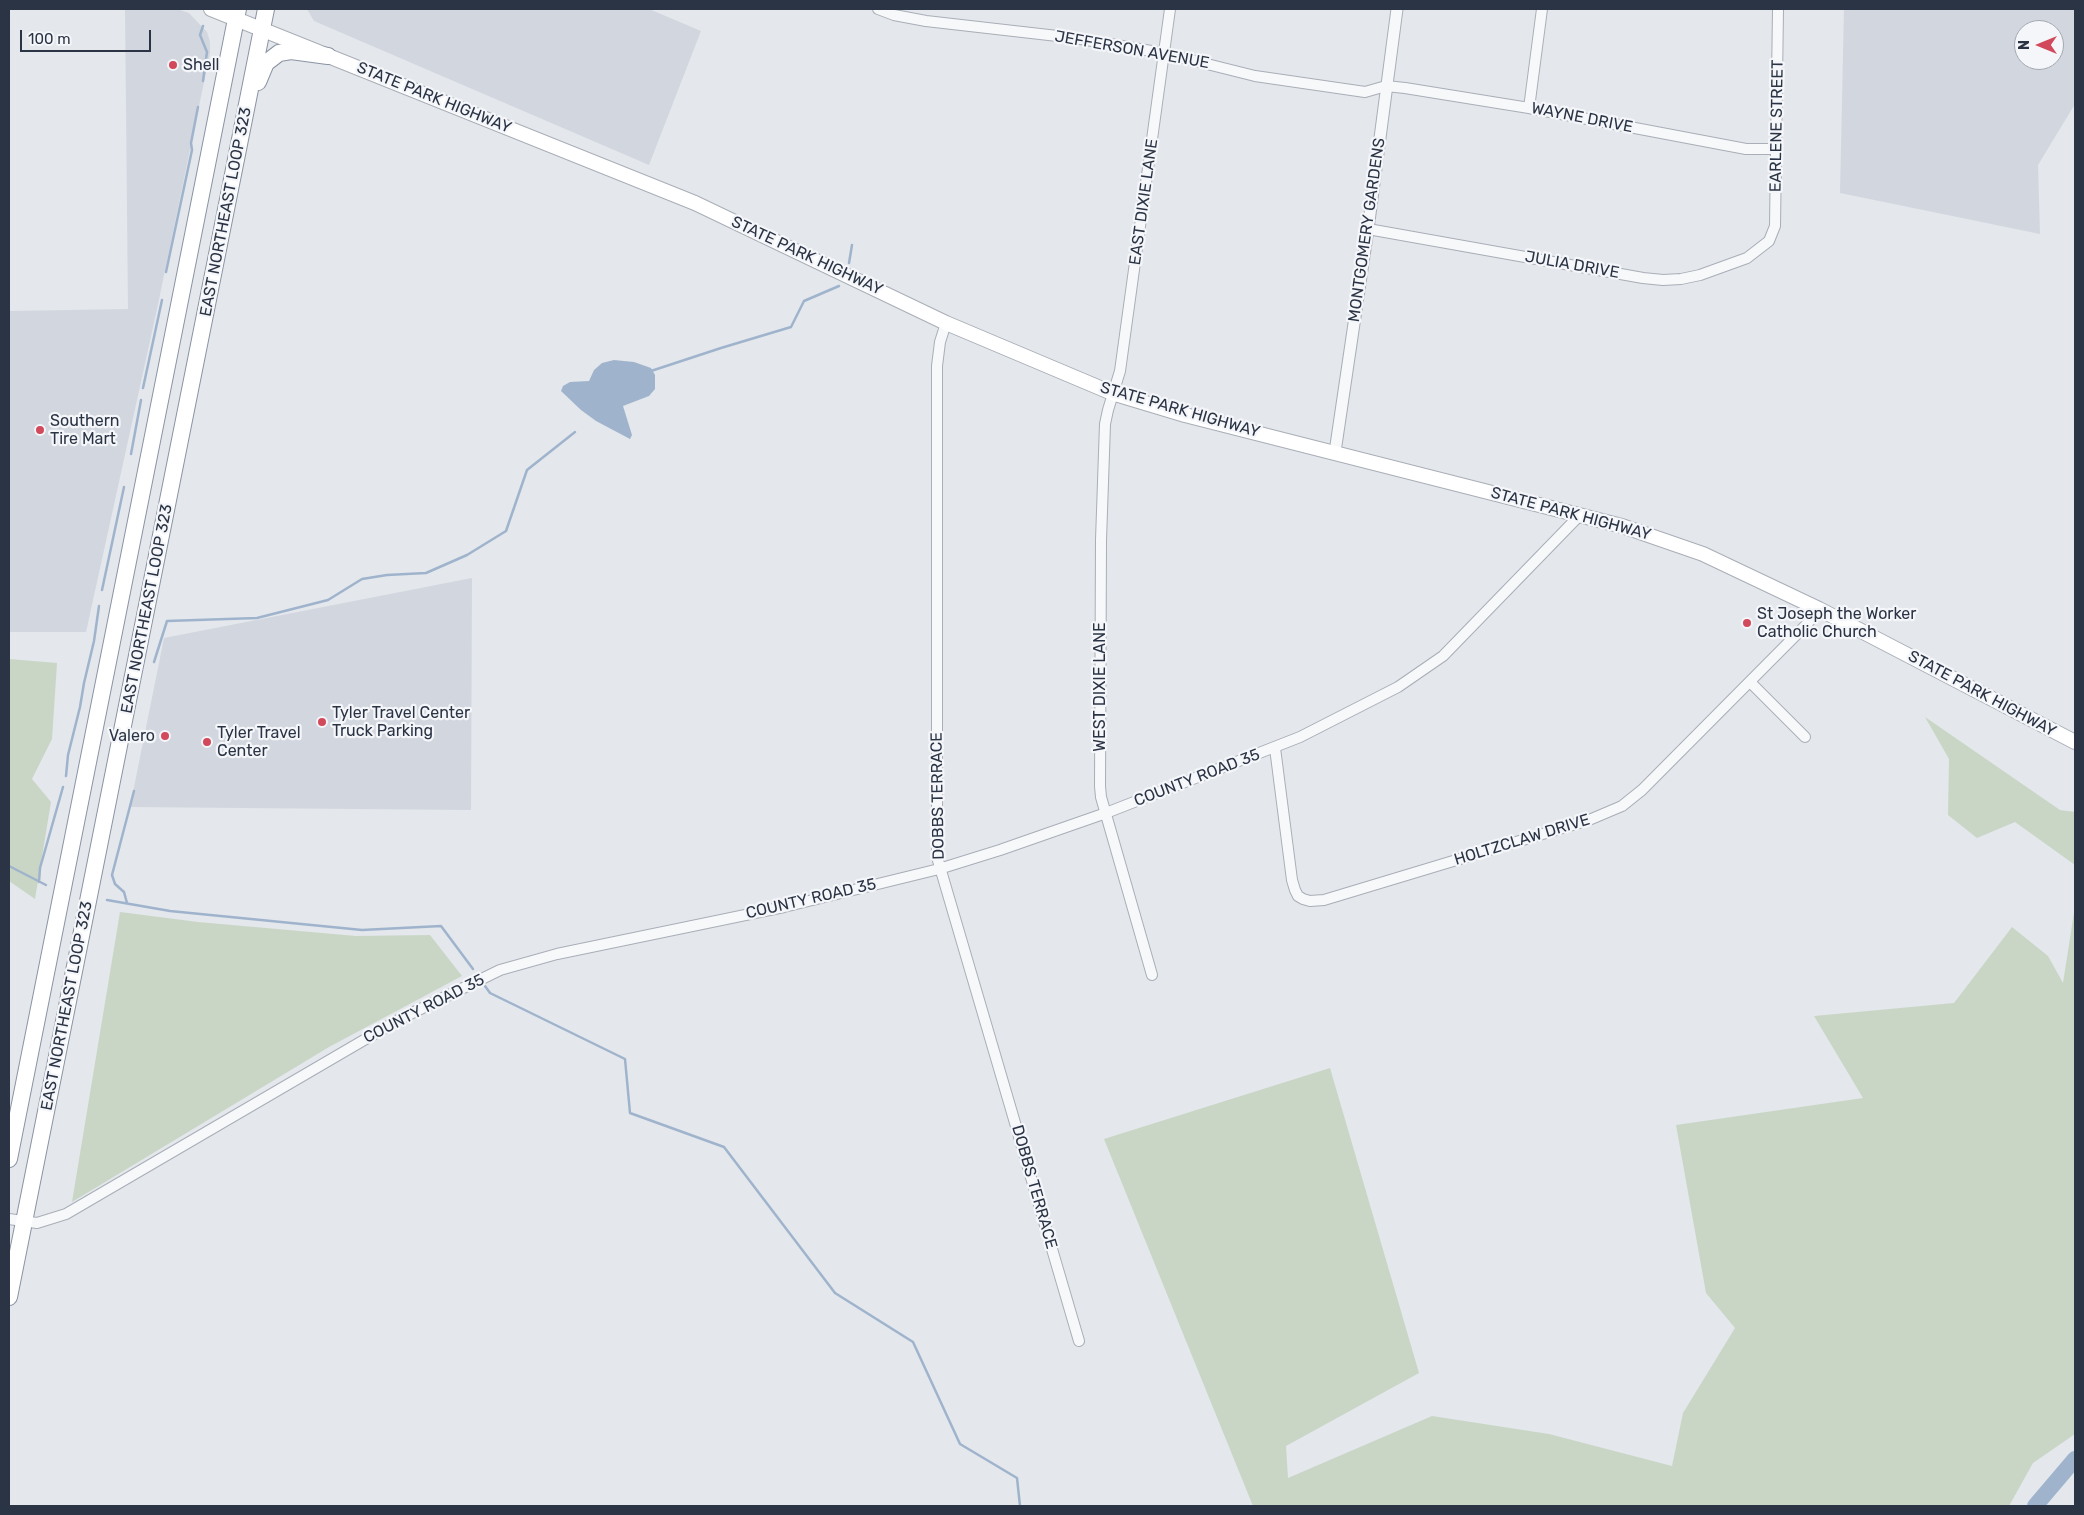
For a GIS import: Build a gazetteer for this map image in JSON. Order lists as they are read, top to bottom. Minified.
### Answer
{"streets":{"highway":["EAST NORTHEAST LOOP 323"],"main road":["STATE PARK HIGHWAY"],"street":["JEFFERSON AVENUE","WAYNE DRIVE","EARLENE STREET","EAST DIXIE LANE","MONTGOMERY GARDENS","JULIA DRIVE","WEST DIXIE LANE","COUNTY ROAD 35","DOBBS TERRACE","HOLTZCLAW DRIVE"]},"crossings":[["JEFFERSON AVENUE","WAYNE DRIVE"],["JEFFERSON AVENUE","EAST DIXIE LANE"],["JEFFERSON AVENUE","MONTGOMERY GARDENS"],["STATE PARK HIGHWAY","EAST DIXIE LANE"],["STATE PARK HIGHWAY","EAST NORTHEAST LOOP 323"],["STATE PARK HIGHWAY","MONTGOMERY GARDENS"],["STATE PARK HIGHWAY","WEST DIXIE LANE"],["STATE PARK HIGHWAY","COUNTY ROAD 35"],["STATE PARK HIGHWAY","DOBBS TERRACE"],["STATE PARK HIGHWAY","HOLTZCLAW DRIVE"],["WAYNE DRIVE","EARLENE STREET"],["WAYNE DRIVE","MONTGOMERY GARDENS"],["EARLENE STREET","JULIA DRIVE"],["EAST DIXIE LANE","WEST DIXIE LANE"],["EAST NORTHEAST LOOP 323","COUNTY ROAD 35"],["MONTGOMERY GARDENS","JULIA DRIVE"],["WEST DIXIE LANE","COUNTY ROAD 35"],["COUNTY ROAD 35","DOBBS TERRACE"],["COUNTY ROAD 35","HOLTZCLAW DRIVE"]],"places":["Shell","Southern Tire Mart","St Joseph the Worker Catholic Church","Tyler Travel Center Truck Parking","Valero","Tyler Travel Center"],"scale_bar":"100 m","north":"left"}
